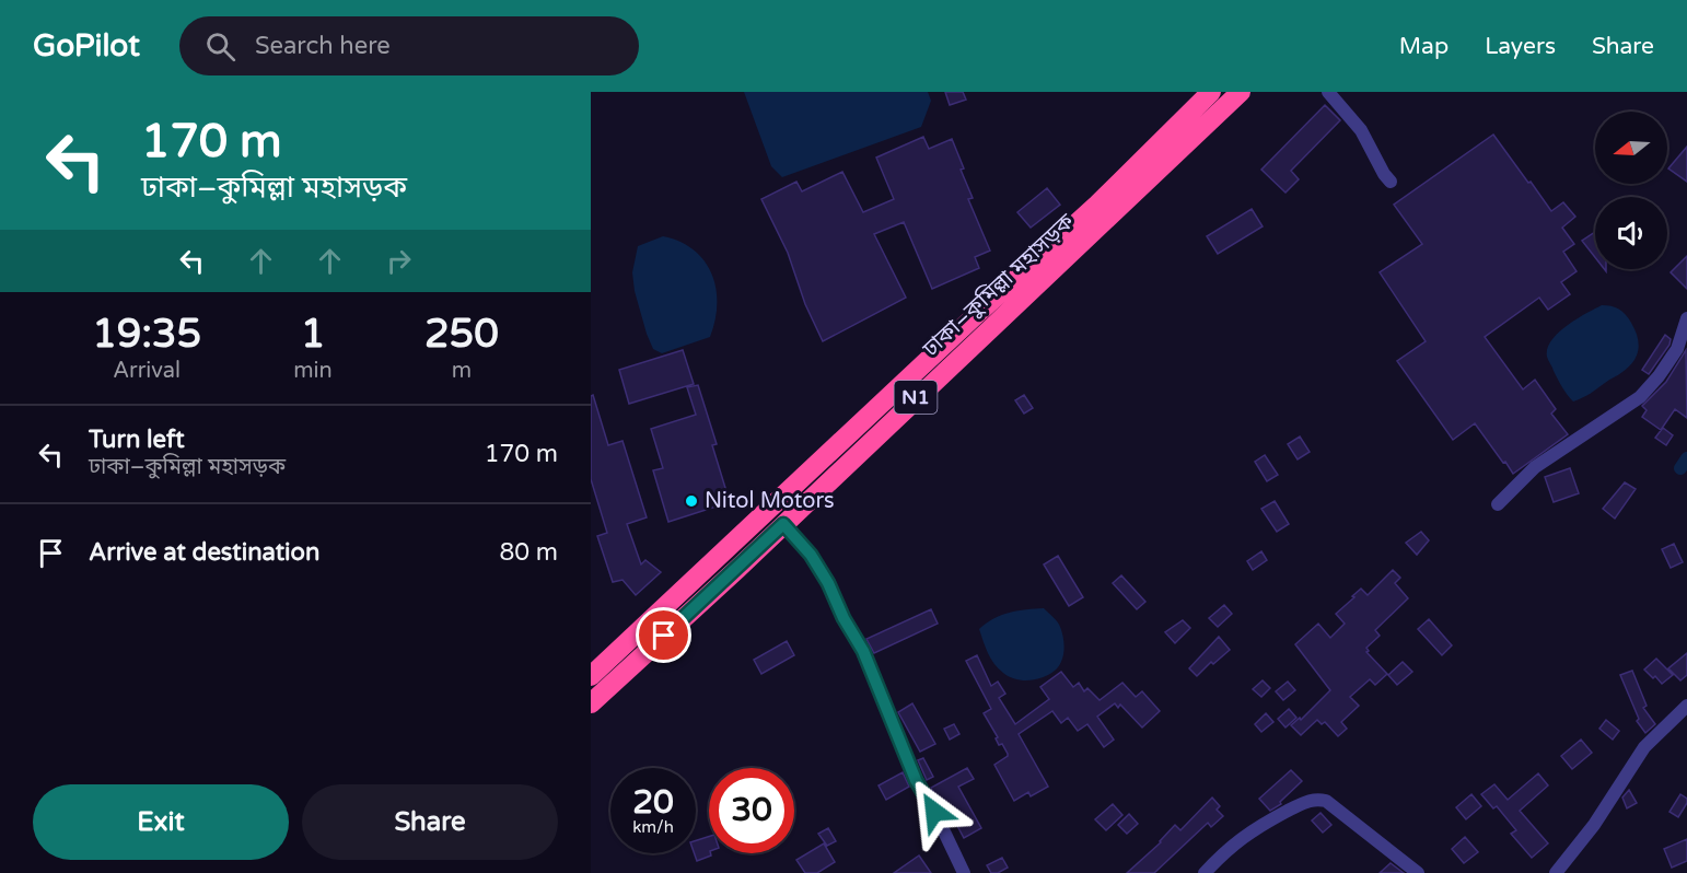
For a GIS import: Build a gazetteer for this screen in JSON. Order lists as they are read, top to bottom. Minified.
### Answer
{"streets":{"highway":["ঢাকা–কুমিল্লা মহাসড়ক","N1"]},"places":["Nitol Motors"],"north":"left","page":{"header":"GoPilot","search":"Search here","nav":["Map","Layers","Share"],"turn":["170 m","ঢাকা–কুমিল্লা মহাসড়ক"],"eta":["19:35","Arrival","1","min","250","m"],"list":[{"name":"Turn left","note":"ঢাকা–কুমিল্লা মহাসড়ক","value":"170 m"},{"name":"Arrive at destination","value":"80 m"}],"speed":"20 km/h","limit":"30","buttons":["Exit","Share"]}}
